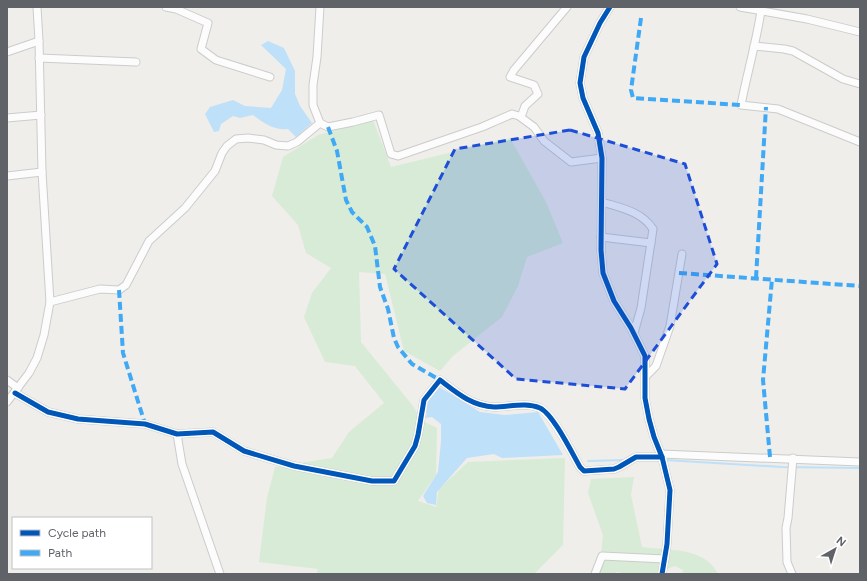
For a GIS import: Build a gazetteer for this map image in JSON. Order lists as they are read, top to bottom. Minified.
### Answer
{"legend":["Cycle path","Path"],"north":"top right"}
